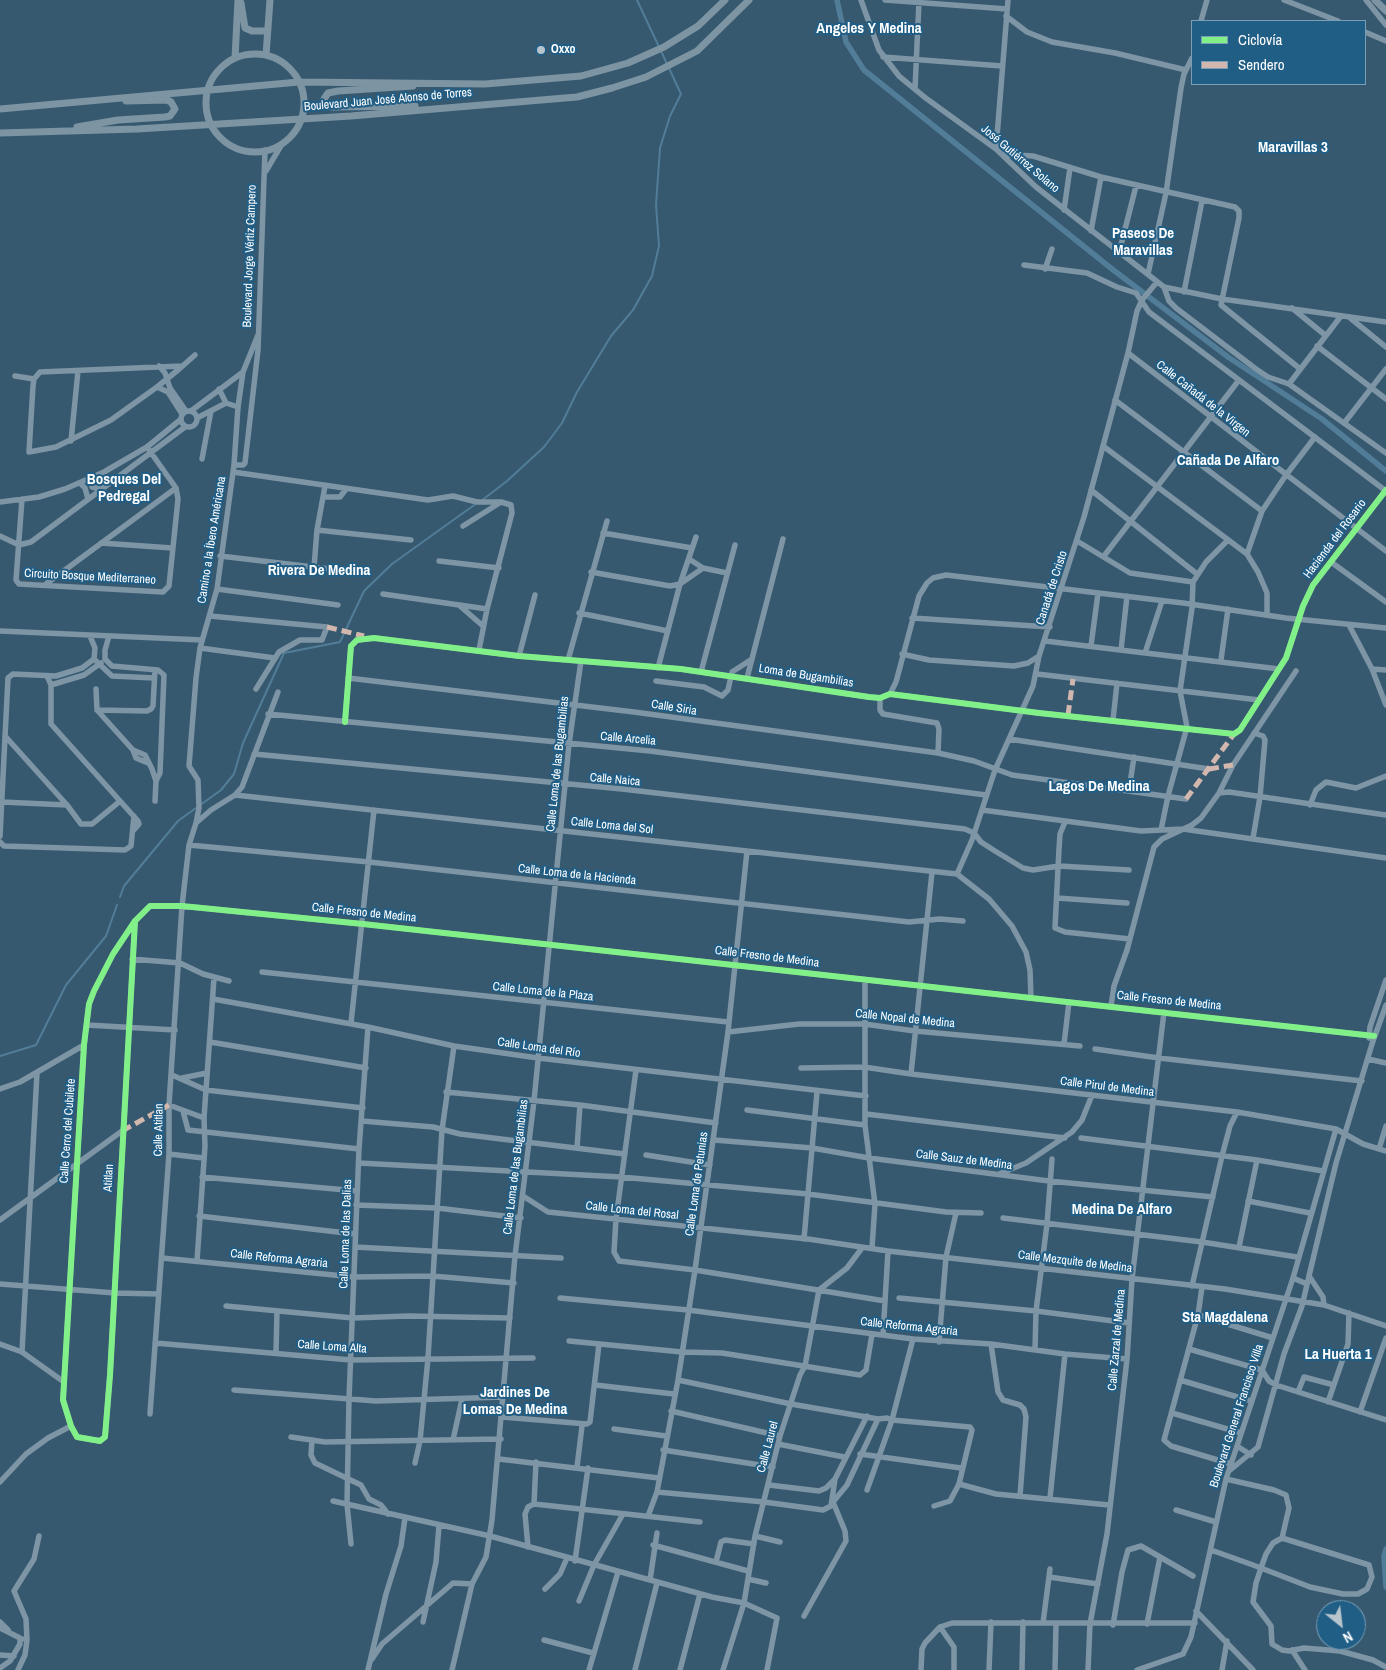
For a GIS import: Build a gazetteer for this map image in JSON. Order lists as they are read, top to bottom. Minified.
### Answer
{"streets":{"main road":["Boulevard Juan José Alonso de Torres"],"street":["José Gutiérrez Solano","Boulevard Jorge Vértiz Campero","Calle Cañadá de la Virgen","Hacienda del Rosario","Camino a la Íbero Américana","Circuito Bosque Mediterraneo","Canadá de Cristo","Loma de Bugambilias","Calle Siria","Calle Arcelia","Calle Loma de las Bugambilias","Calle Naica","Calle Loma del Sol","Calle Loma de la Hacienda","Calle Fresno de Medina","Calle Loma de la Plaza","Calle Nopal de Medina","Calle Loma del Río","Calle Pirul de Medina","Calle Atitlan","Calle Cerro del Cubilete","Calle Sauz de Medina","Atitlan","Calle Loma de Petunias","Calle Loma del Rosal","Calle Loma de las Dalias","Calle Reforma Agraria","Calle Mezquite de Medina","Calle Zarzal de Medina","Calle Loma Alta","Boulevard General Francisco Villa","Calle Laurel"]},"crossings":[["José Gutiérrez Solano","Canadá de Cristo"],["Boulevard Jorge Vértiz Campero","Camino a la Íbero Américana"],["Calle Cañadá de la Virgen","Hacienda del Rosario"],["Calle Cañadá de la Virgen","Canadá de Cristo"],["Hacienda del Rosario","Loma de Bugambilias"],["Canadá de Cristo","Loma de Bugambilias"],["Canadá de Cristo","Calle Siria"],["Canadá de Cristo","Calle Arcelia"],["Canadá de Cristo","Calle Naica"],["Canadá de Cristo","Calle Loma del Sol"],["Loma de Bugambilias","Calle Siria"],["Loma de Bugambilias","Calle Loma de las Bugambilias"],["Calle Siria","Calle Loma de las Bugambilias"],["Calle Arcelia","Calle Loma de las Bugambilias"],["Calle Loma de las Bugambilias","Calle Naica"],["Calle Loma de las Bugambilias","Calle Loma del Sol"],["Calle Loma de las Bugambilias","Calle Loma de la Hacienda"],["Calle Loma de las Bugambilias","Calle Fresno de Medina"],["Calle Loma de las Bugambilias","Calle Loma de la Plaza"],["Calle Loma de las Bugambilias","Calle Loma del Río"],["Calle Loma de las Bugambilias","Calle Loma del Rosal"],["Calle Loma de las Bugambilias","Calle Reforma Agraria"],["Calle Loma de las Bugambilias","Calle Loma Alta"],["Calle Loma del Sol","Calle Loma de Petunias"],["Calle Loma de la Hacienda","Calle Atitlan"],["Calle Loma de la Hacienda","Calle Loma de Petunias"],["Calle Fresno de Medina","Calle Atitlan"],["Calle Fresno de Medina","Calle Cerro del Cubilete"],["Calle Fresno de Medina","Calle Loma de Petunias"],["Calle Fresno de Medina","Calle Zarzal de Medina"],["Calle Loma de la Plaza","Calle Loma de Petunias"],["Calle Nopal de Medina","Calle Loma de Petunias"],["Calle Loma del Río","Calle Loma de Petunias"],["Calle Loma del Río","Calle Loma de las Dalias"],["Calle Pirul de Medina","Calle Zarzal de Medina"],["Calle Pirul de Medina","Boulevard General Francisco Villa"],["Calle Atitlan","Calle Reforma Agraria"],["Calle Atitlan","Calle Loma Alta"],["Calle Cerro del Cubilete","Atitlan"],["Calle Sauz de Medina","Calle Loma de Petunias"],["Calle Sauz de Medina","Calle Zarzal de Medina"],["Calle Loma de Petunias","Calle Loma del Rosal"],["Calle Loma de Petunias","Calle Reforma Agraria"],["Calle Loma del Rosal","Calle Mezquite de Medina"],["Calle Loma de las Dalias","Calle Reforma Agraria"],["Calle Loma de las Dalias","Calle Loma Alta"],["Calle Reforma Agraria","Calle Zarzal de Medina"],["Calle Reforma Agraria","Calle Laurel"],["Calle Mezquite de Medina","Calle Zarzal de Medina"],["Calle Mezquite de Medina","Boulevard General Francisco Villa"]],"districts":["Angeles Y Medina","Maravillas 3","Paseos De Maravillas","Cañada De Alfaro","Bosques Del Pedregal","Rivera De Medina","Lagos De Medina","Medina De Alfaro","Sta Magdalena","La Huerta 1","Jardines De Lomas De Medina"],"places":["Oxxo"],"legend":["Ciclovía","Sendero"],"north":"bottom right"}
